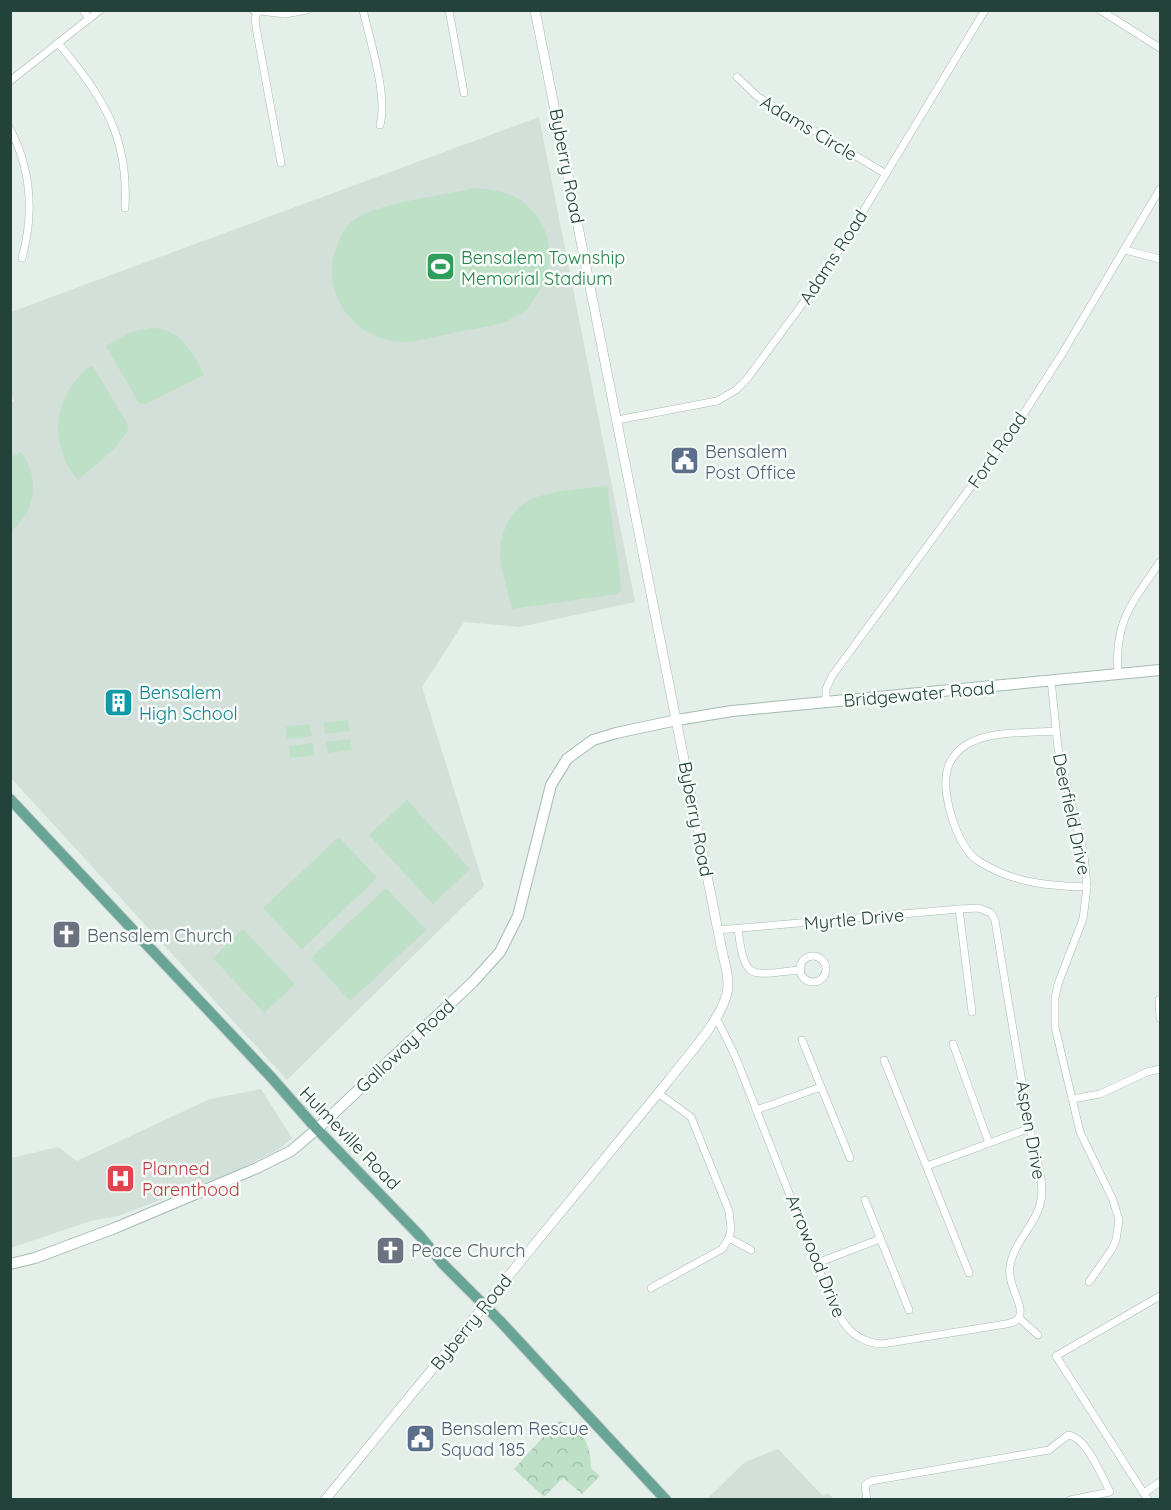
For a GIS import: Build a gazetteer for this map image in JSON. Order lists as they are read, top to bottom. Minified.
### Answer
{"streets":{"main road":["Bridgewater Road","Galloway Road","Hulmeville Road"],"street":["Adams Circle","Byberry Road","Adams Road","Ford Road","Deerfield Drive","Myrtle Drive","Aspen Drive","Arrowood Drive"]},"crossings":[["Adams Circle","Adams Road"],["Byberry Road","Adams Road"],["Byberry Road","Bridgewater Road"],["Byberry Road","Myrtle Drive"],["Byberry Road","Galloway Road"],["Byberry Road","Hulmeville Road"],["Byberry Road","Arrowood Drive"],["Ford Road","Bridgewater Road"],["Bridgewater Road","Deerfield Drive"],["Bridgewater Road","Galloway Road"],["Myrtle Drive","Aspen Drive"],["Galloway Road","Hulmeville Road"],["Aspen Drive","Arrowood Drive"]],"places":{"sports":["Bensalem Township Memorial Stadium"],"public building":["Bensalem Post Office","Bensalem Rescue Squad 185"],"building":["Bensalem High School"],"church":["Bensalem Church","Peace Church"],"hospital":["Planned Parenthood"]}}
